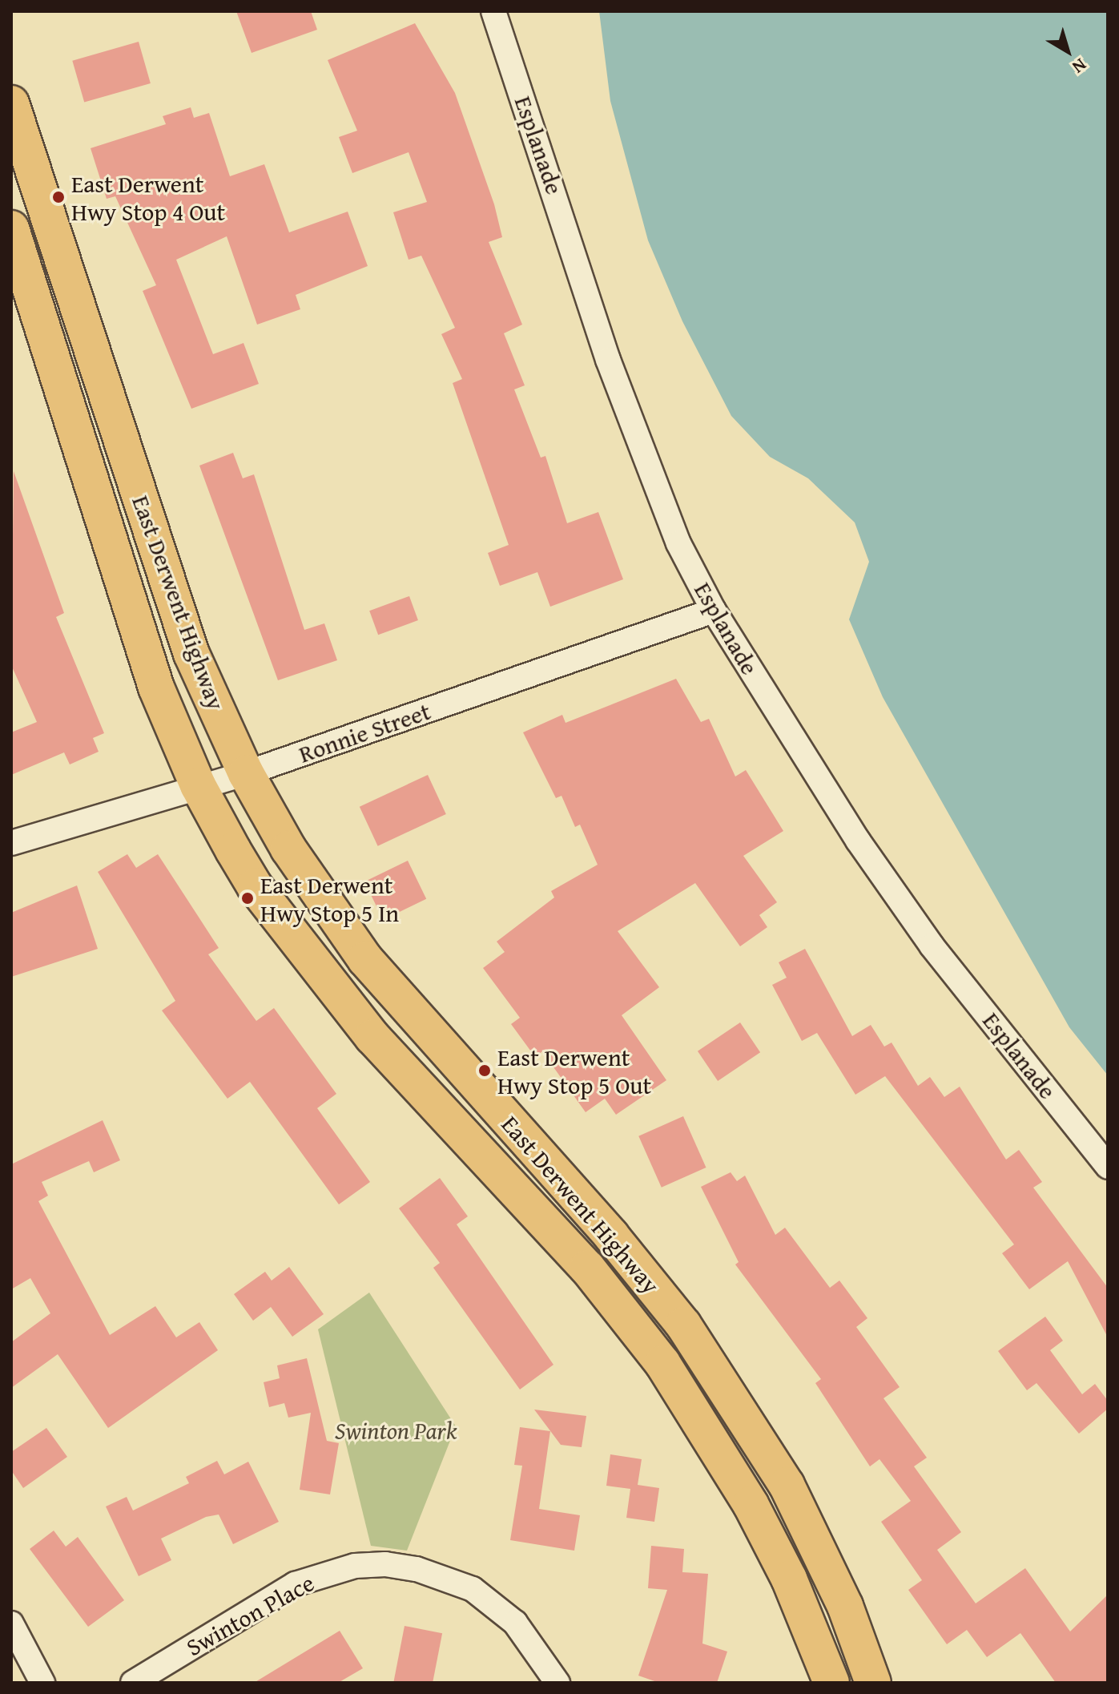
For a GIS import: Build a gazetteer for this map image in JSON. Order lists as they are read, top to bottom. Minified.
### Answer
{"streets":{"main road":["East Derwent Highway"],"street":["Esplanade","Ronnie Street","Swinton Place"]},"crossings":[["Esplanade","Ronnie Street"],["East Derwent Highway","Ronnie Street"]],"parks":["Swinton Park"],"places":["East Derwent Hwy Stop 4 Out","East Derwent Hwy Stop 5 In","East Derwent Hwy Stop 5 Out"],"north":"bottom right"}
